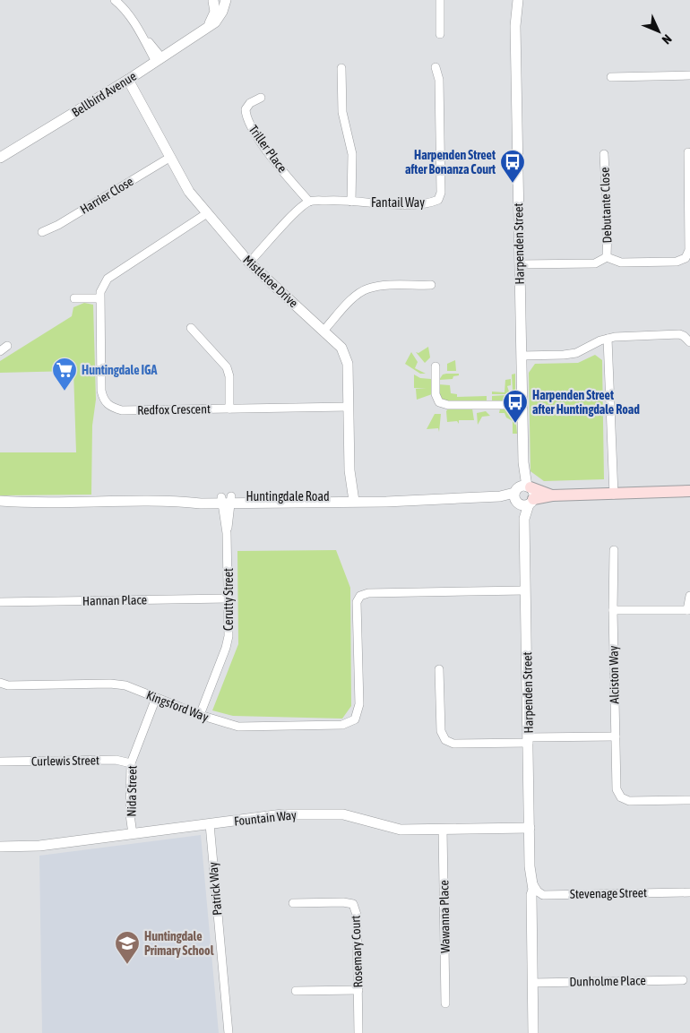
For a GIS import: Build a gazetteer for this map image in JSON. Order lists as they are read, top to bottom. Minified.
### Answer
{"streets":{"street":["Bellbird Avenue","Triller Place","Harrier Close","Fantail Way","Debutante Close","Harpenden Street","Mistletoe Drive","Redfox Crescent","Huntingdale Road","Cerutty Street","Hannan Place","Alciston Way","Kingsford Way","Curlewis Street","Nida Street","Fountain Way","Patrick Way","Stevenage Street","Wawanna Place","Rosemary Court","Dunholme Place"]},"crossings":[["Bellbird Avenue","Mistletoe Drive"],["Triller Place","Fantail Way"],["Harrier Close","Mistletoe Drive"],["Harpenden Street","Huntingdale Road"],["Harpenden Street","Kingsford Way"],["Harpenden Street","Fountain Way"],["Harpenden Street","Stevenage Street"],["Harpenden Street","Dunholme Place"],["Mistletoe Drive","Redfox Crescent"],["Mistletoe Drive","Huntingdale Road"],["Huntingdale Road","Cerutty Street"],["Cerutty Street","Hannan Place"],["Cerutty Street","Kingsford Way"],["Kingsford Way","Nida Street"],["Curlewis Street","Nida Street"],["Nida Street","Fountain Way"],["Fountain Way","Patrick Way"],["Fountain Way","Wawanna Place"]],"places":{"bus stop":["Harpenden Street after Bonanza Court","Harpenden Street after Huntingdale Road"],"supermarket":["Huntingdale IGA"],"school or university":["Huntingdale Primary School"]},"north":"bottom right"}
